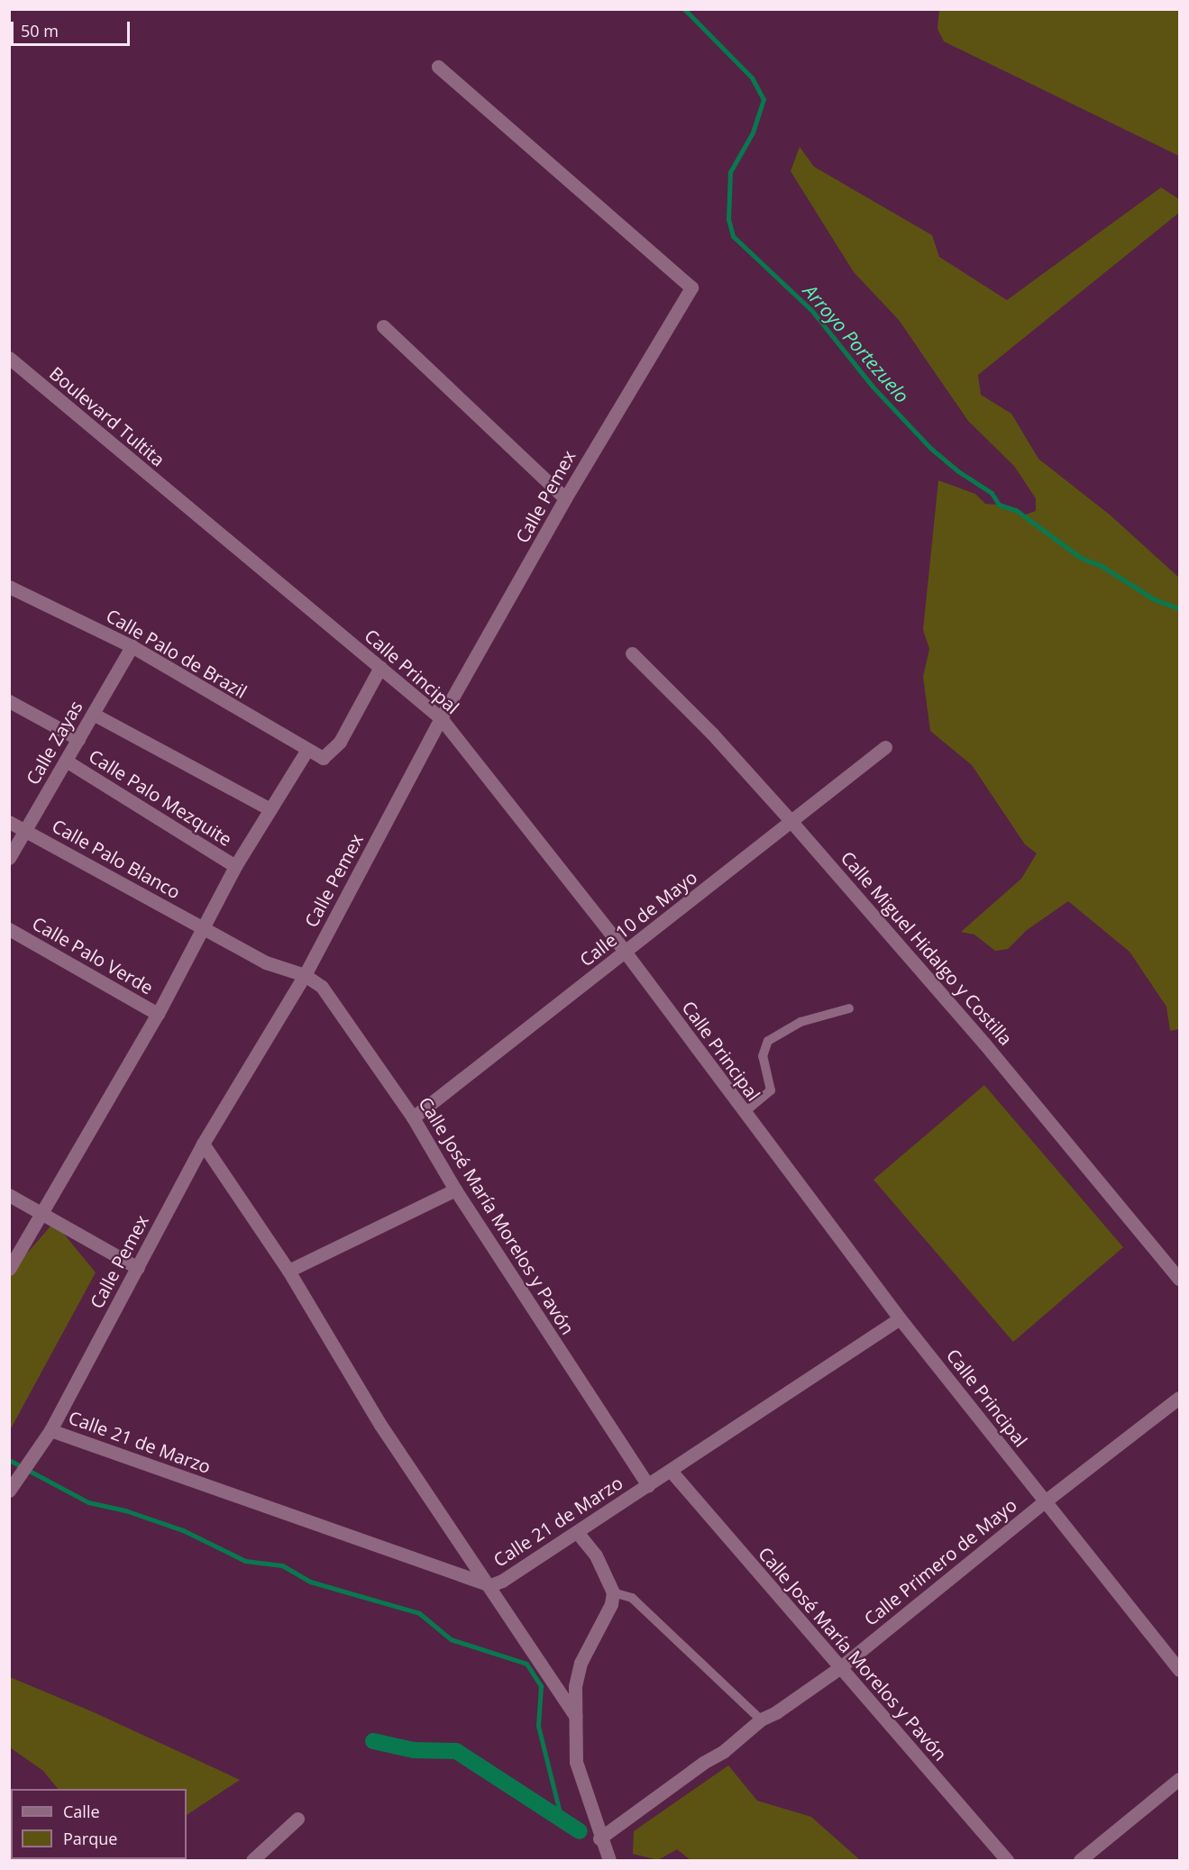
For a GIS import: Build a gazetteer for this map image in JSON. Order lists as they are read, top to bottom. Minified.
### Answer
{"streets":{"street":["Boulevard Tultita","Calle Pemex","Calle Palo de Brazil","Calle Principal","Calle Zayas","Calle Palo Mezquite","Calle Palo Blanco","Calle 10 de Mayo","Calle Miguel Hidalgo y Costilla","Calle Palo Verde","Calle José María Morelos y Pavón","Calle 21 de Marzo","Calle Primero de Mayo"]},"crossings":[["Boulevard Tultita","Calle Principal"],["Calle Pemex","Calle Principal"],["Calle Pemex","Calle Palo Blanco"],["Calle Pemex","Calle José María Morelos y Pavón"],["Calle Pemex","Calle 21 de Marzo"],["Calle Palo de Brazil","Calle Principal"],["Calle Palo de Brazil","Calle Zayas"],["Calle Principal","Calle 10 de Mayo"],["Calle Principal","Calle 21 de Marzo"],["Calle Principal","Calle Primero de Mayo"],["Calle Zayas","Calle Palo Mezquite"],["Calle Zayas","Calle Palo Blanco"],["Calle Palo Blanco","Calle José María Morelos y Pavón"],["Calle 10 de Mayo","Calle Miguel Hidalgo y Costilla"],["Calle 10 de Mayo","Calle José María Morelos y Pavón"],["Calle José María Morelos y Pavón","Calle 21 de Marzo"],["Calle José María Morelos y Pavón","Calle Primero de Mayo"]],"water":["Arroyo Portezuelo"],"legend":["Calle","Parque"],"scale_bar":"50 m"}
